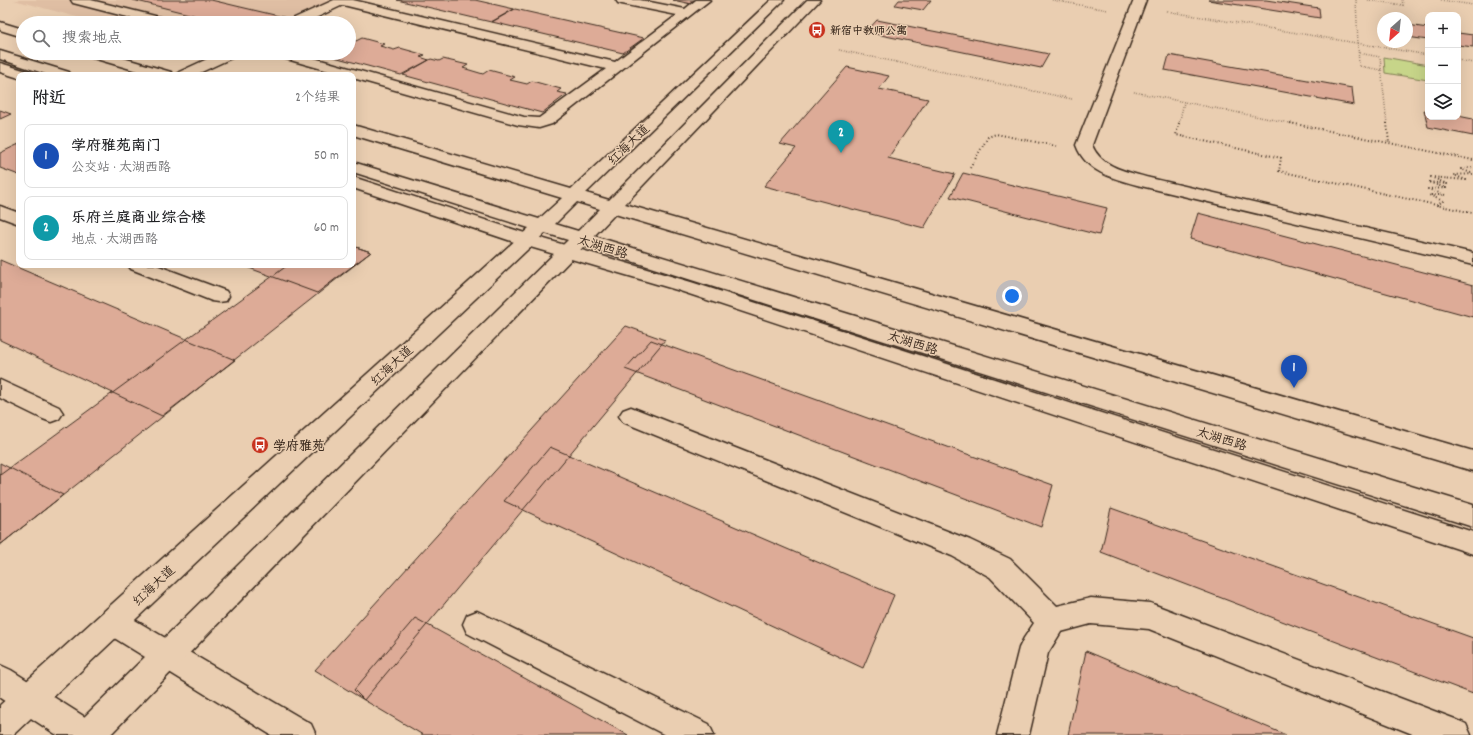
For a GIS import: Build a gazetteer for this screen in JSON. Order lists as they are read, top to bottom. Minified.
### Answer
{"streets":{"street":["红海大道","太湖西路"]},"places":{"bus stop":["新宿中教师公寓","学府雅苑"]},"north":"bottom left","page":{"map_buttons":["+","−"],"search":"搜索地点","heading":["附近","2个结果"],"pins":["2","1"],"list":[{"mark":"1","name":"学府雅苑南门","note":"公交站 · 太湖西路","value":"50 m"},{"mark":"2","name":"乐府兰庭商业综合楼","note":"地点 · 太湖西路","value":"60 m"}]}}
